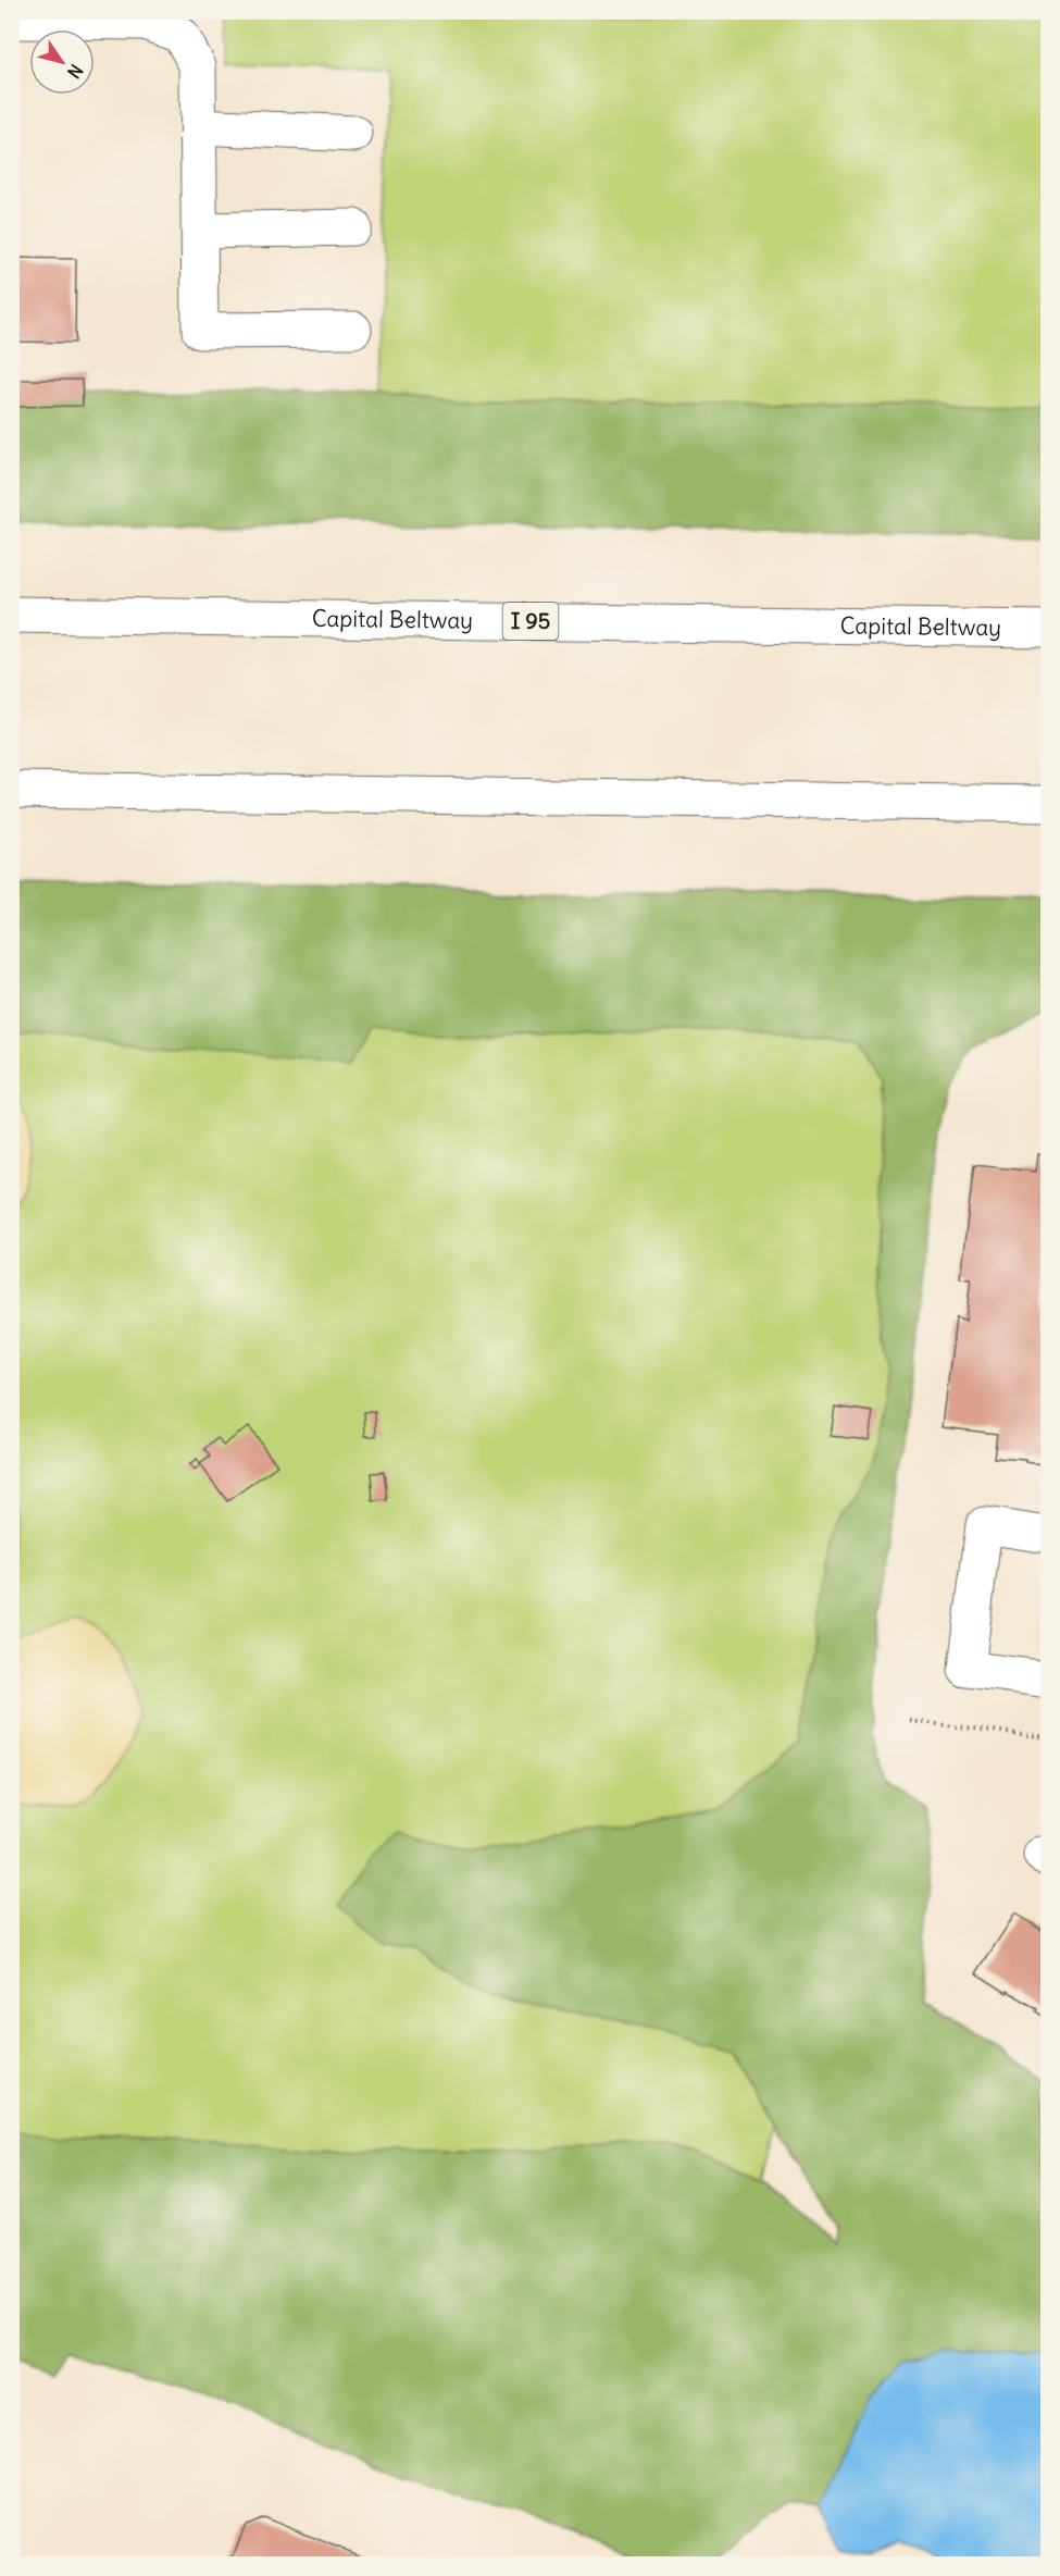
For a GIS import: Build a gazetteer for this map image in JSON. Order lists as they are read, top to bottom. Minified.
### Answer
{"streets":{"main road":["Capital Beltway","I 95"]},"north":"bottom right"}
